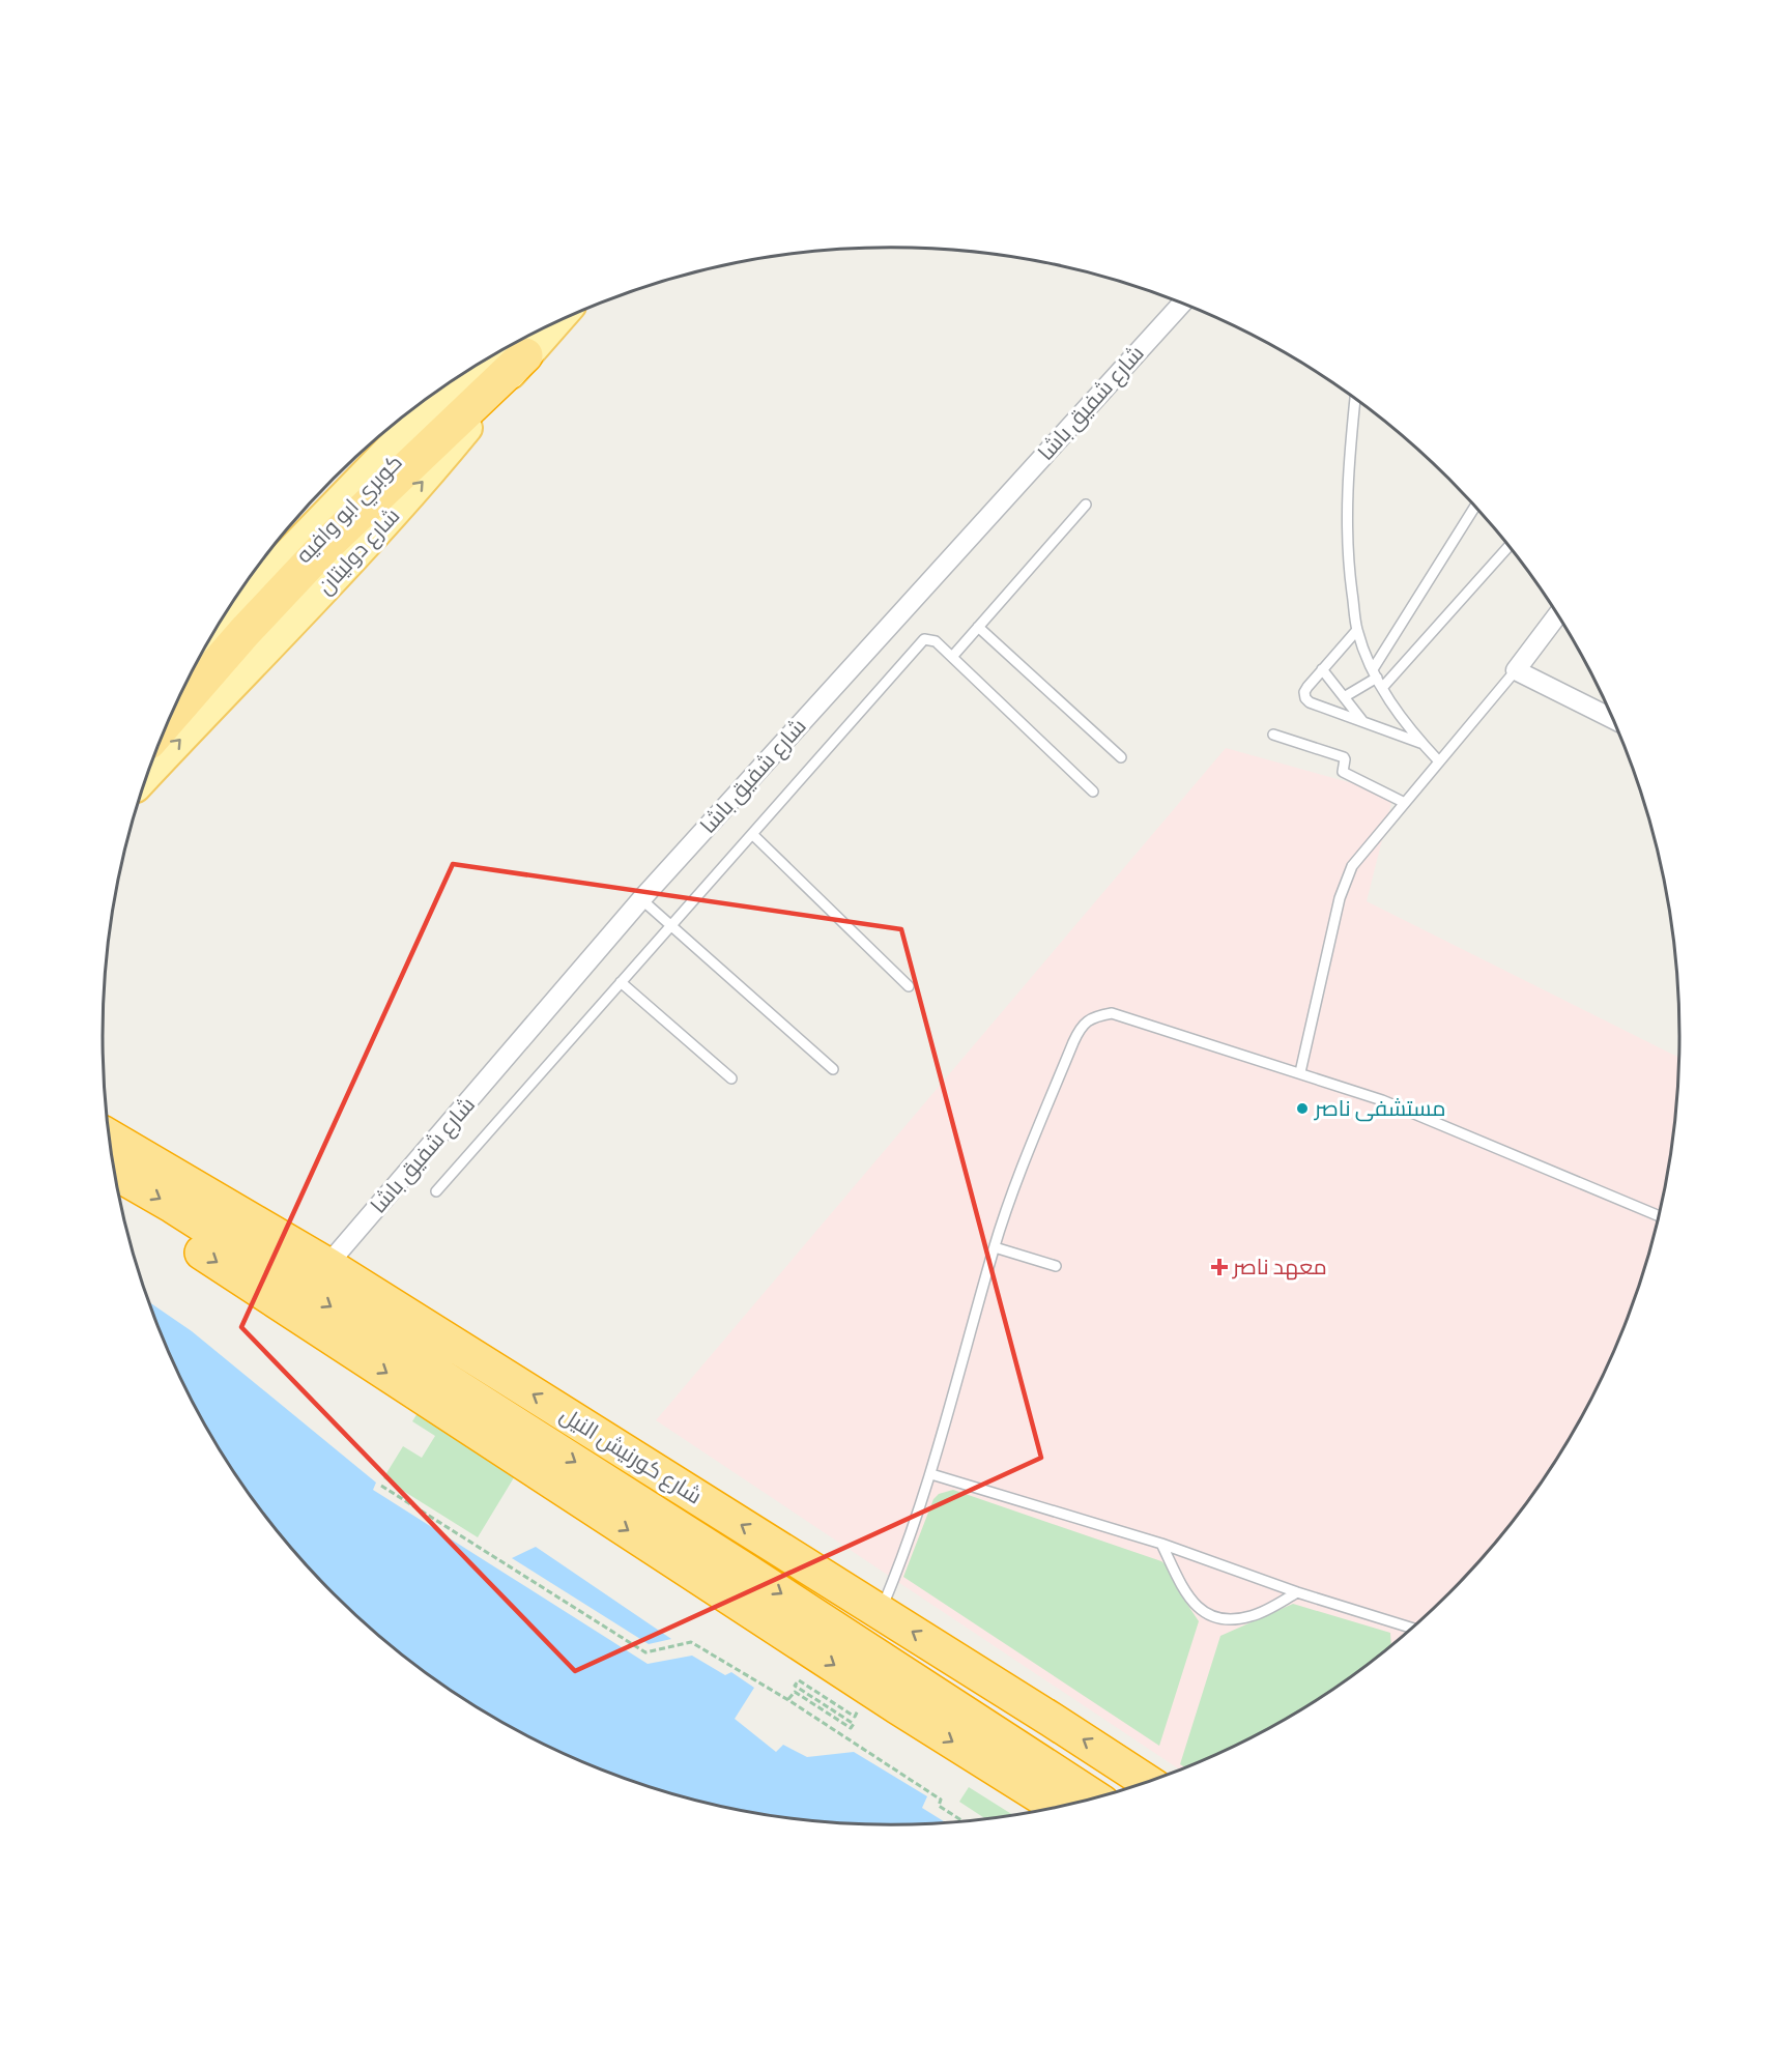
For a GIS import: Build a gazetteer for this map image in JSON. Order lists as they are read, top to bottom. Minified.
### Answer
{"streets":{"highway":["شارع كورنيش النيل"],"main road":["كوبري ابو وافيه","شارع دوليتان"],"street":["شارع شفيق باشا"]},"crossings":[["شارع شفيق باشا","شارع كورنيش النيل"],["كوبري ابو وافيه","شارع دوليتان"]],"places":{"other":["مستشفى ناصر"],"health":["معهد ناصر"]}}
